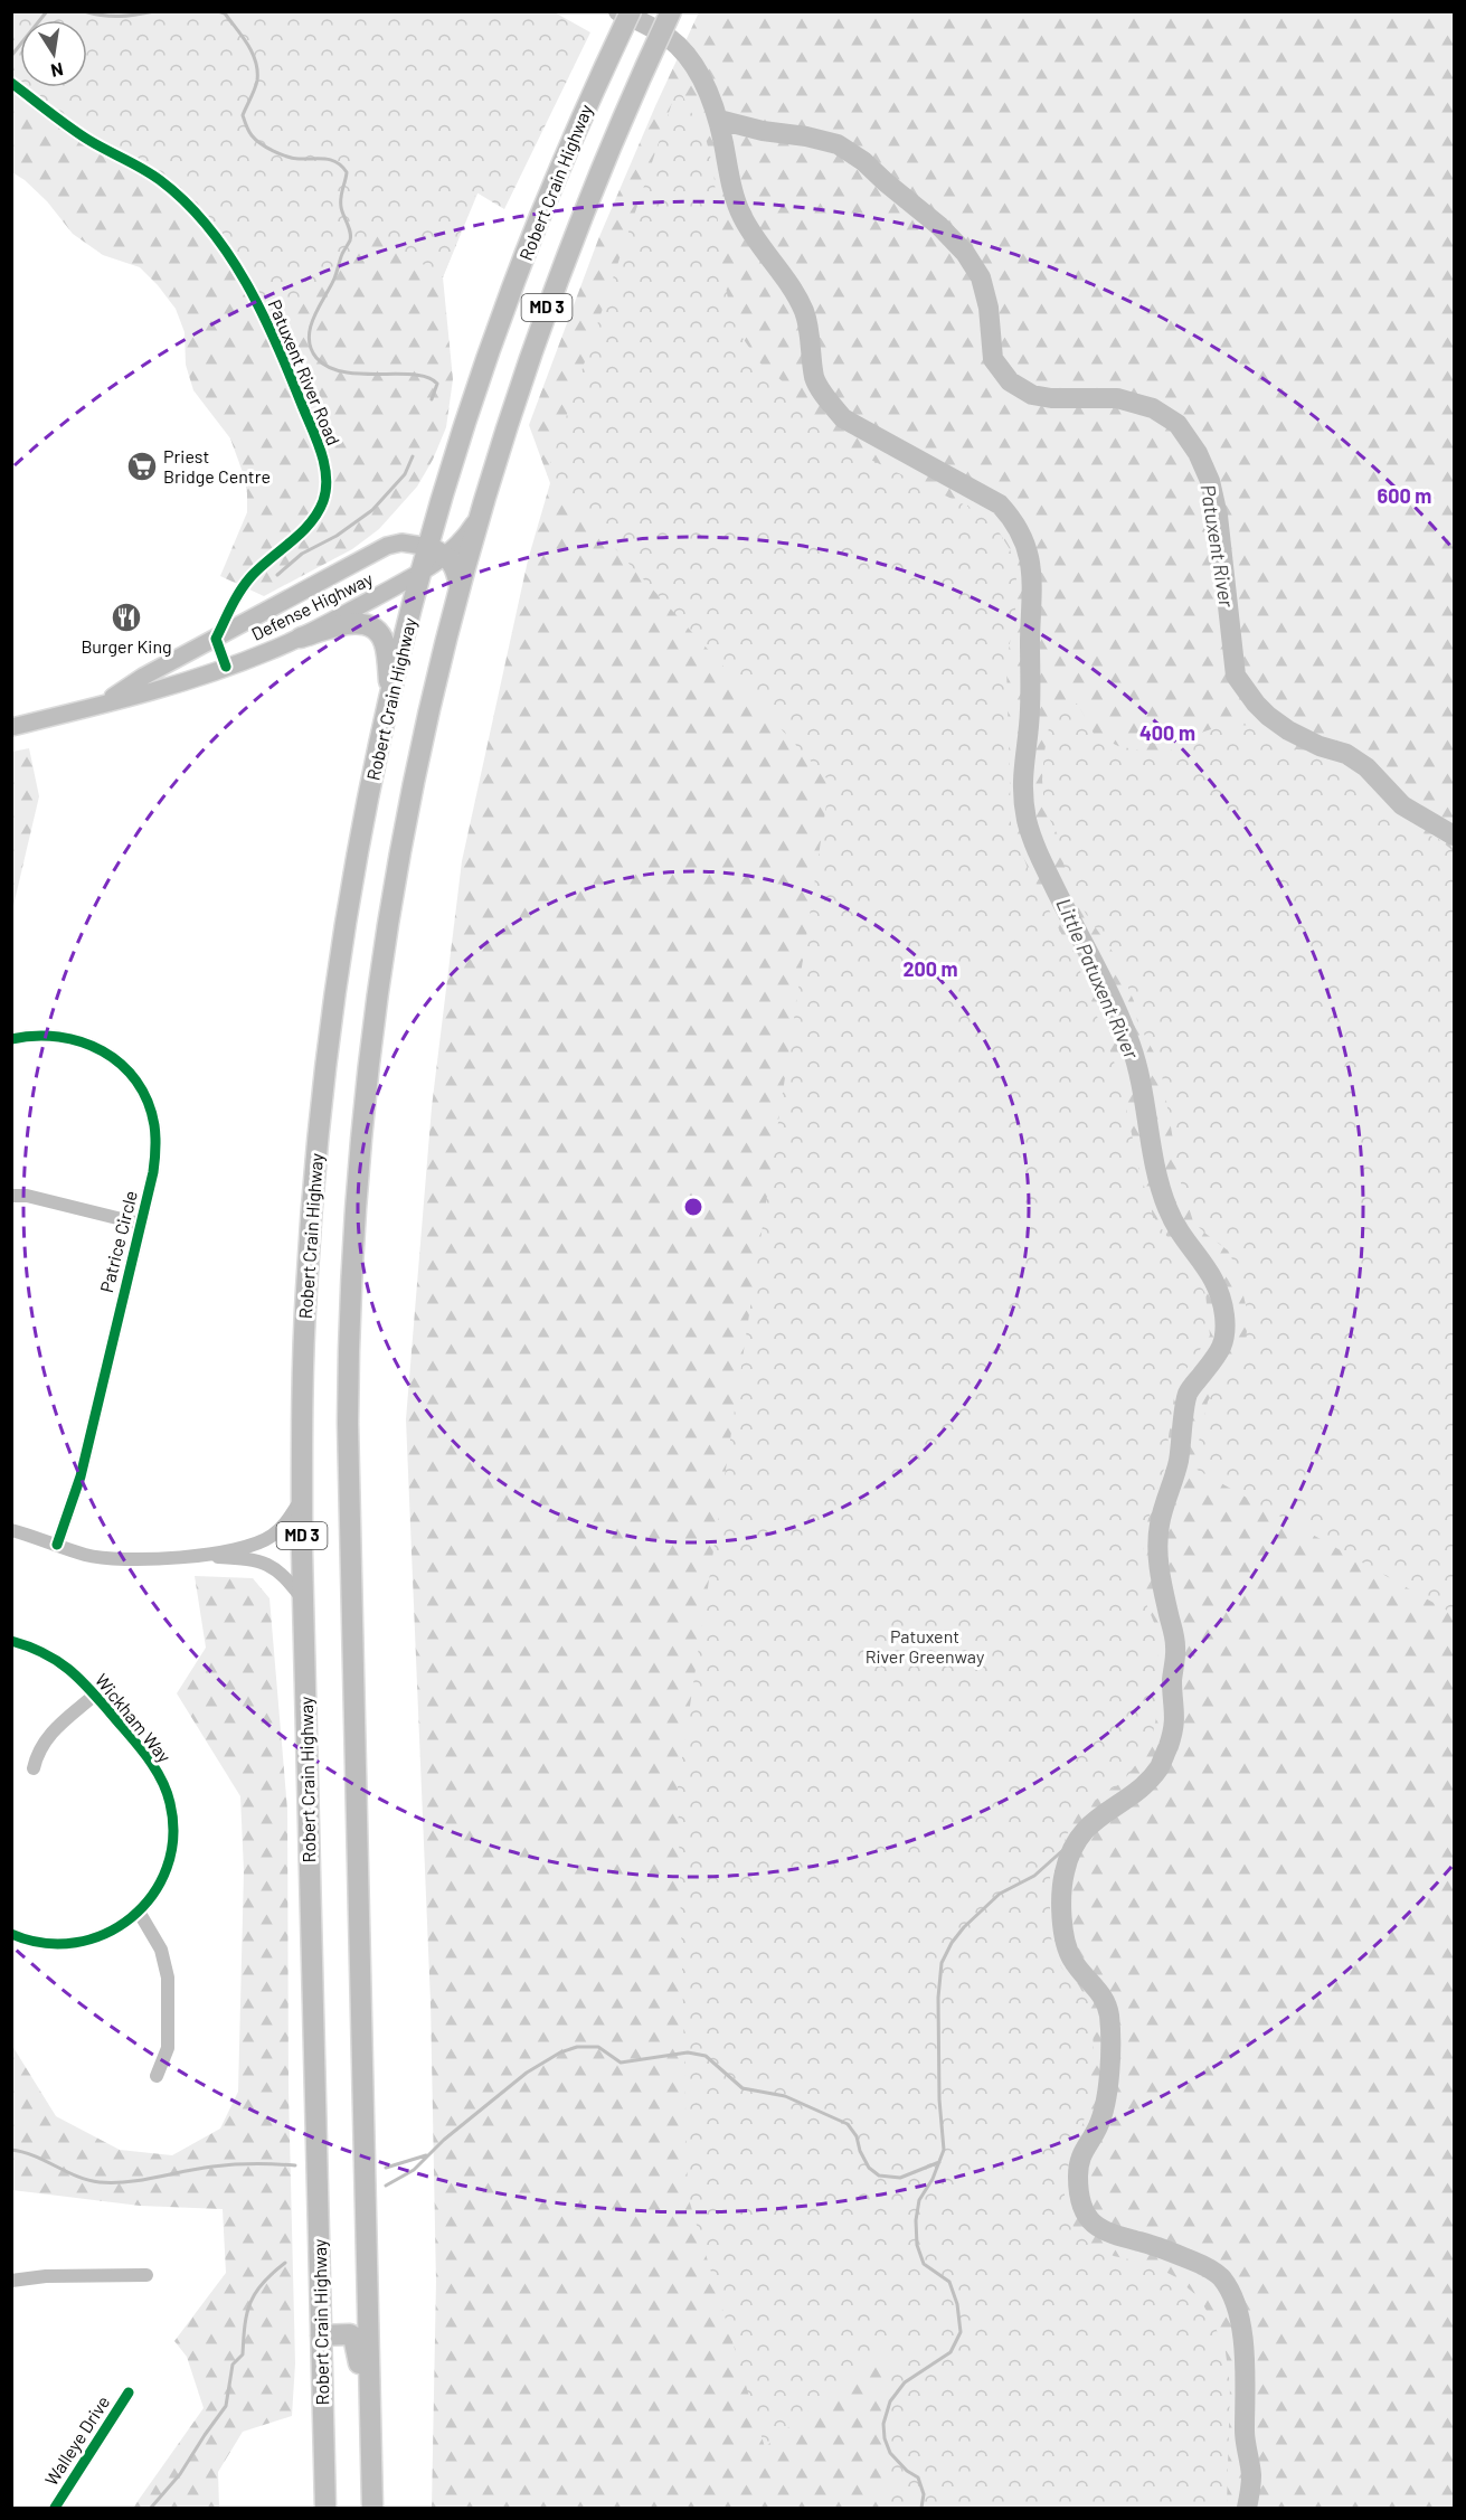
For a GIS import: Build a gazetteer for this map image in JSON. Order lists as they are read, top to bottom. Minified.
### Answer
{"streets":{"highway":["Robert Crain Highway","MD 3"],"main road":["Defense Highway"],"street":["Patuxent River Road","Patrice Circle","Wickham Way","Walleye Drive"]},"crossings":[["Robert Crain Highway","Defense Highway"],["Patuxent River Road","Defense Highway"]],"water":["Patuxent River","Little Patuxent River"],"parks":["Patuxent River Greenway"],"places":{"supermarket":["Priest Bridge Centre"],"restaurant":["Burger King"]},"north":"bottom","rings":["600 m","400 m","200 m"]}
